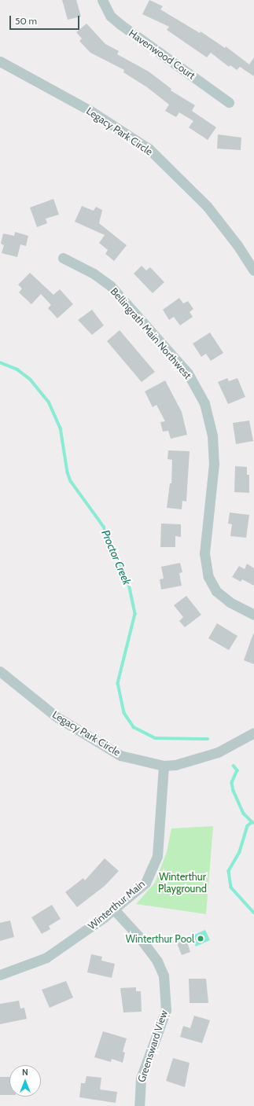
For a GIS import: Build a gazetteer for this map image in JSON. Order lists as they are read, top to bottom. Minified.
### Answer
{"streets":{"street":["Havenwood Court","Legacy Park Circle","Bellingrath Main Northwest","Winterthur Main","Greensward View"]},"crossings":[["Legacy Park Circle","Winterthur Main"],["Winterthur Main","Greensward View"]],"water":["Proctor Creek"],"parks":["Winterthur Playground"],"places":["Winterthur Pool"],"scale_bar":"50 m","north":"top"}
